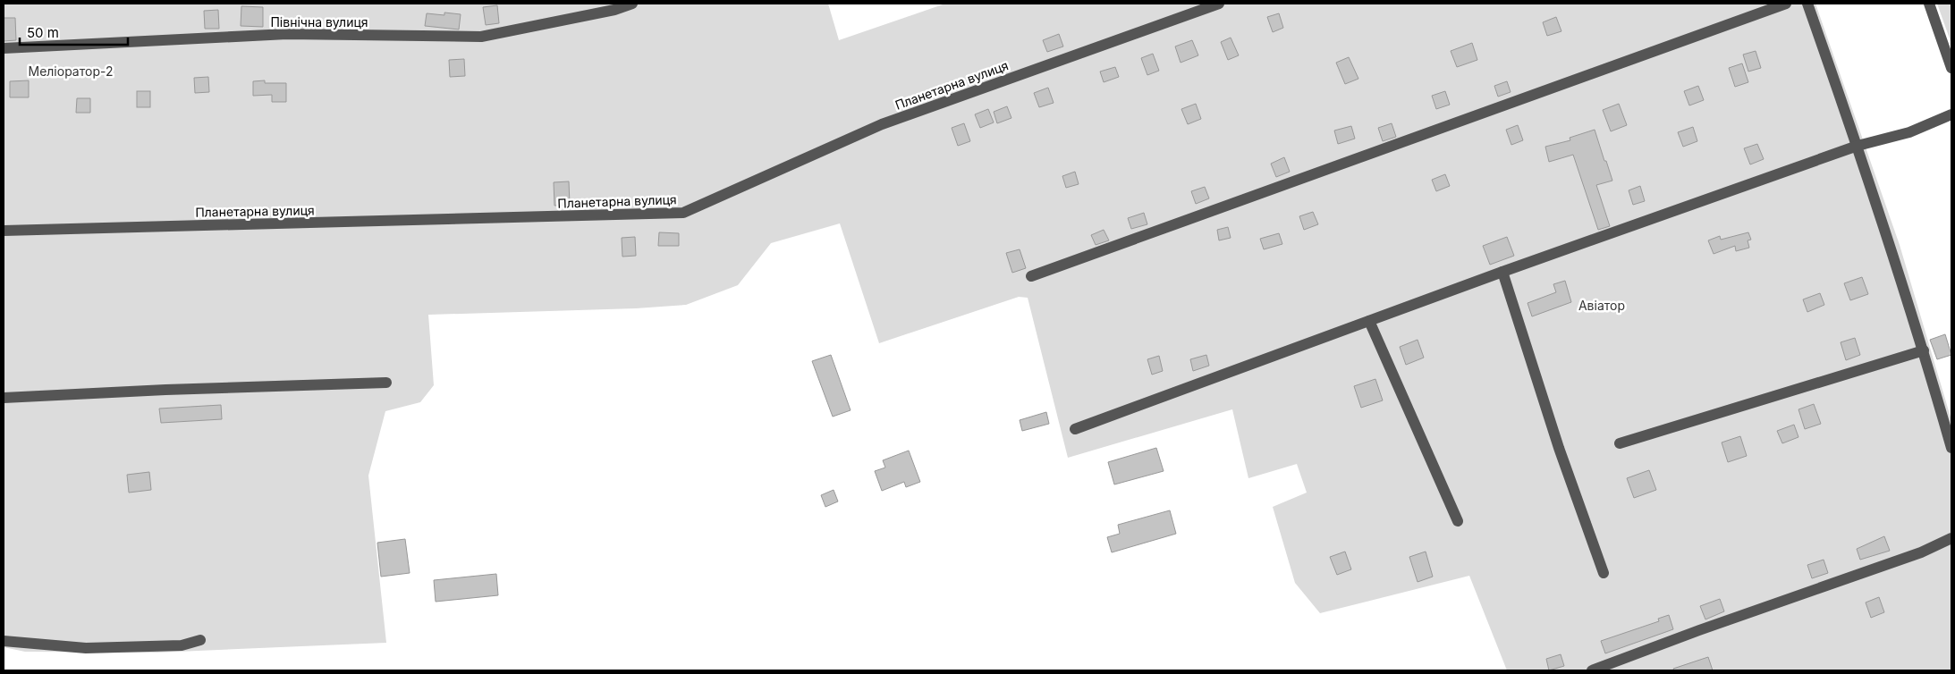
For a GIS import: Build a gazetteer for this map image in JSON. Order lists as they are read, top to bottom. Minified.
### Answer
{"streets":{"street":["Північна вулиця","Планетарна вулиця"]},"parks":["Меліоратор-2","Авіатор"],"scale_bar":"50 m"}
